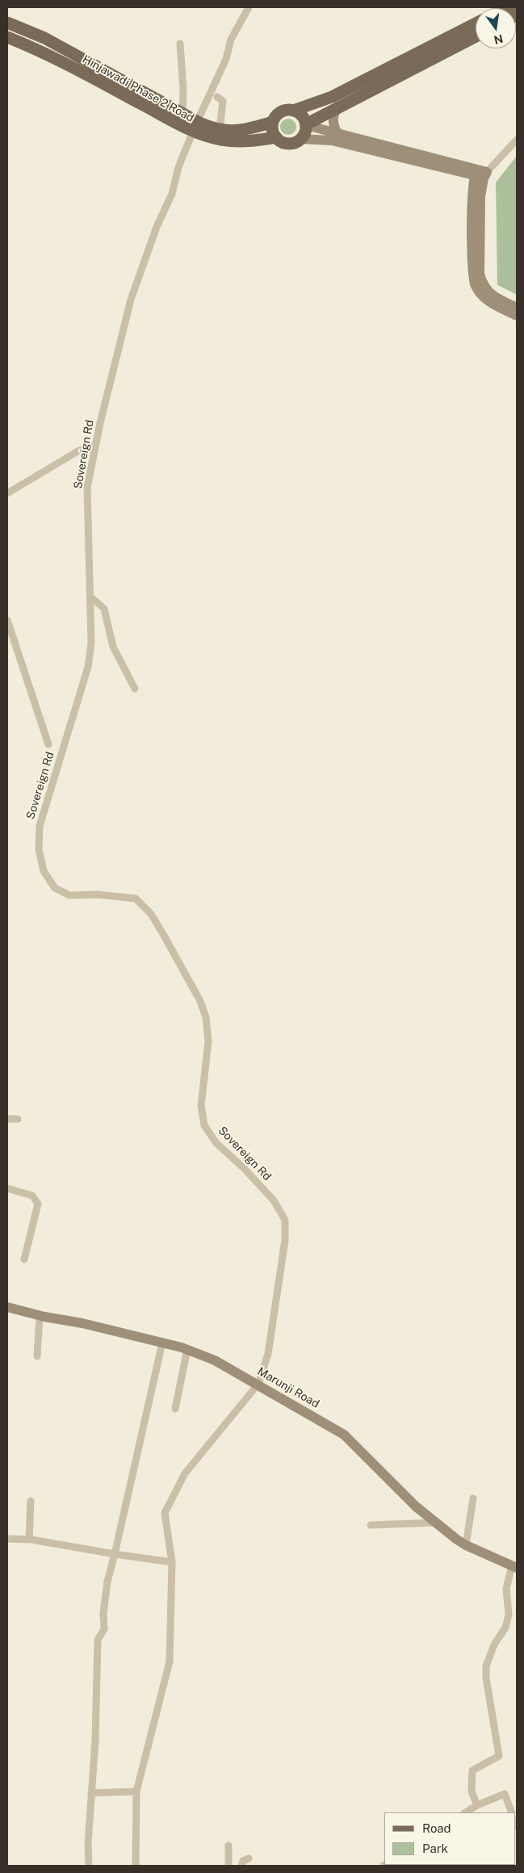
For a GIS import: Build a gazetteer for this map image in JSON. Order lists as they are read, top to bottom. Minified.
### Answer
{"streets":{"main road":["Hinjawadi Phase 2 Road"],"street":["Sovereign Rd","Marunji Road"]},"crossings":[["Hinjawadi Phase 2 Road","Sovereign Rd"],["Sovereign Rd","Marunji Road"]],"legend":["Road","Park"],"north":"bottom"}
